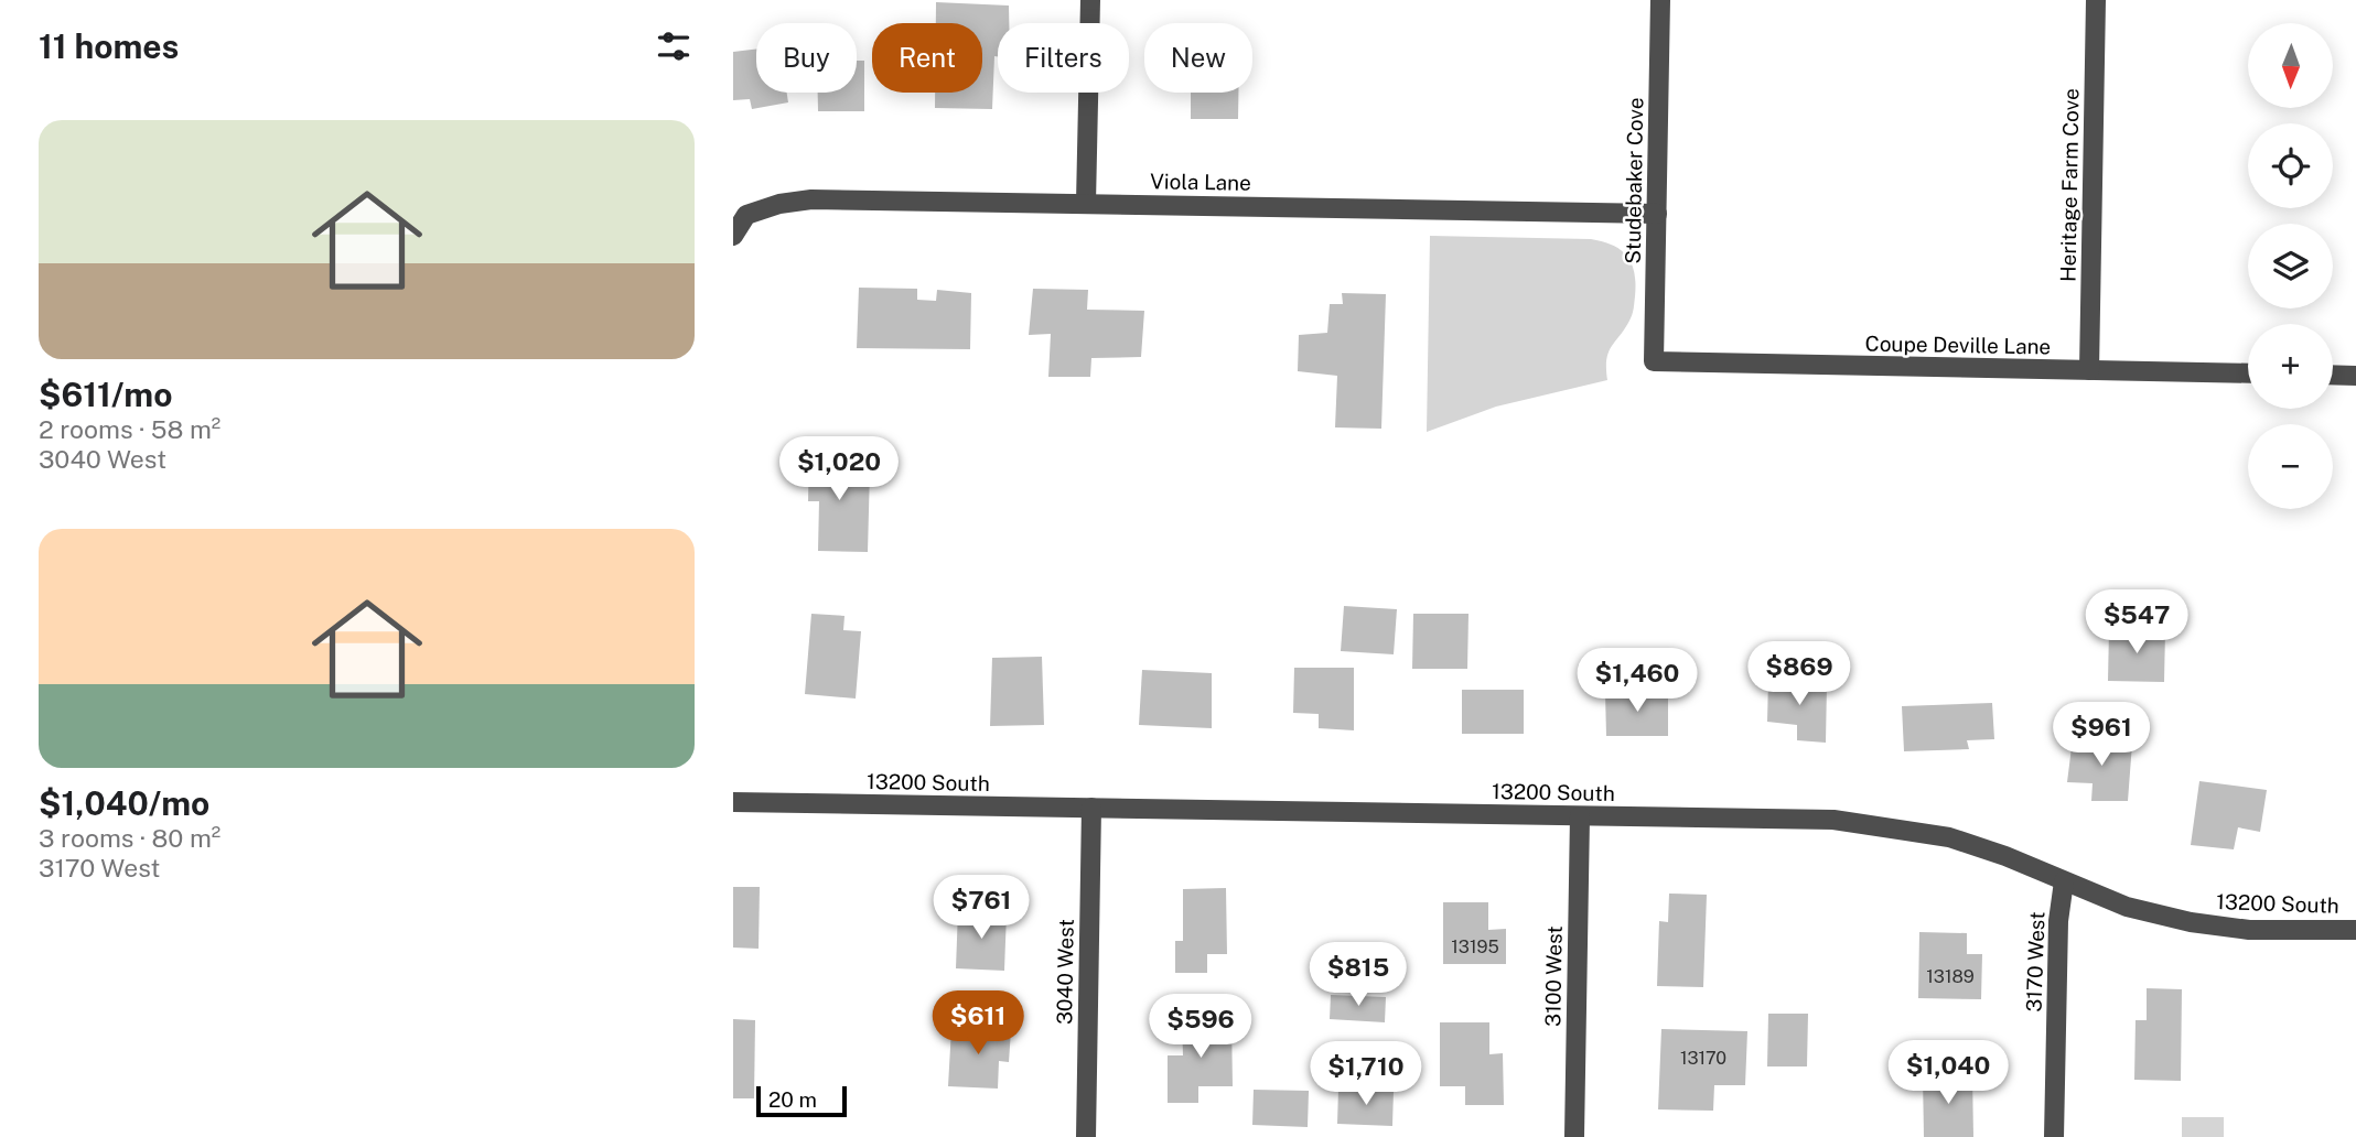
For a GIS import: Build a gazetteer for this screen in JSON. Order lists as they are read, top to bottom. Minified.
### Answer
{"streets":{"street":["Studebaker Cove","Viola Lane","Heritage Farm Cove","Coupe Deville Lane","13200 South","3170 West","3040 West","3100 West"]},"crossings":[["Studebaker Cove","Viola Lane"],["Studebaker Cove","Coupe Deville Lane"],["Heritage Farm Cove","Coupe Deville Lane"],["13200 South","3170 West"],["13200 South","3040 West"],["13200 South","3100 West"]],"house_numbers":["13195","13189","13170"],"scale_bar":"20 m","north":"bottom","page":{"heading":"11 homes","map_buttons":["+","−"],"chip":["Buy","Rent","Filters","New"],"list":[{"name":"$611/mo","note":"2 rooms · 58 m² · 3040 West"},{"name":"$1,040/mo","note":"3 rooms · 80 m² · 3170 West"}],"price":["$1,020","$547","$869","$1,460","$961","$761","$815","$611","$596","$1,040","$1,710"],"scale":"20 m"}}
